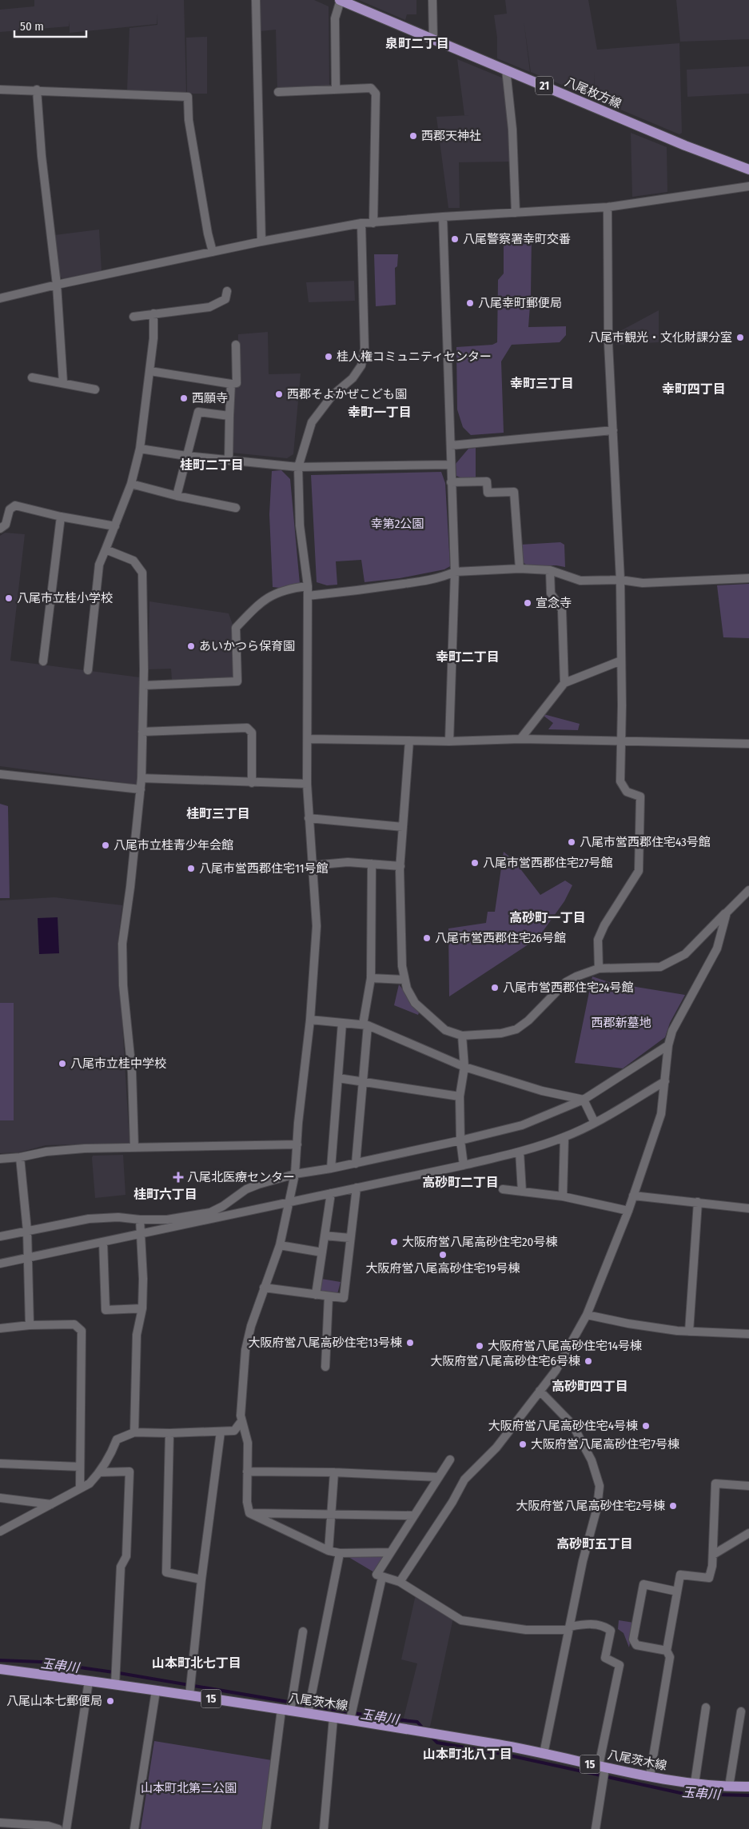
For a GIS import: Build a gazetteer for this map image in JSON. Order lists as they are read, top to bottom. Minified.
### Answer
{"streets":{"main road":["21","八尾枚方線","15","八尾茨木線"]},"districts":["泉町二丁目","幸町三丁目","幸町四丁目","幸町一丁目","桂町二丁目","幸町二丁目","桂町三丁目","高砂町一丁目","高砂町二丁目","桂町六丁目","高砂町四丁目","高砂町五丁目","山本町北七丁目","山本町北八丁目"],"water":["玉串川"],"parks":["幸第2公園","西郡新墓地","山本町北第二公園"],"places":{"other":["西郡天神社","八尾警察署幸町交番","八尾幸町郵便局","八尾市観光・文化財課分室","桂人権コミュニティセンター","西郡そよかぜこども園","西願寺","八尾市立桂小学校","宣念寺","あいかつら保育園","八尾市営西郡住宅43号館","八尾市立桂青少年会館","八尾市営西郡住宅27号館","八尾市営西郡住宅11号館","八尾市営西郡住宅26号館","八尾市営西郡住宅24号館","八尾市立桂中学校","大阪府営八尾高砂住宅20号棟","大阪府営八尾高砂住宅19号棟","大阪府営八尾高砂住宅13号棟","大阪府営八尾高砂住宅14号棟","大阪府営八尾高砂住宅6号棟","大阪府営八尾高砂住宅4号棟","大阪府営八尾高砂住宅7号棟","大阪府営八尾高砂住宅2号棟","八尾山本七郵便局"],"health":["八尾北医療センター"]},"scale_bar":"50 m"}
